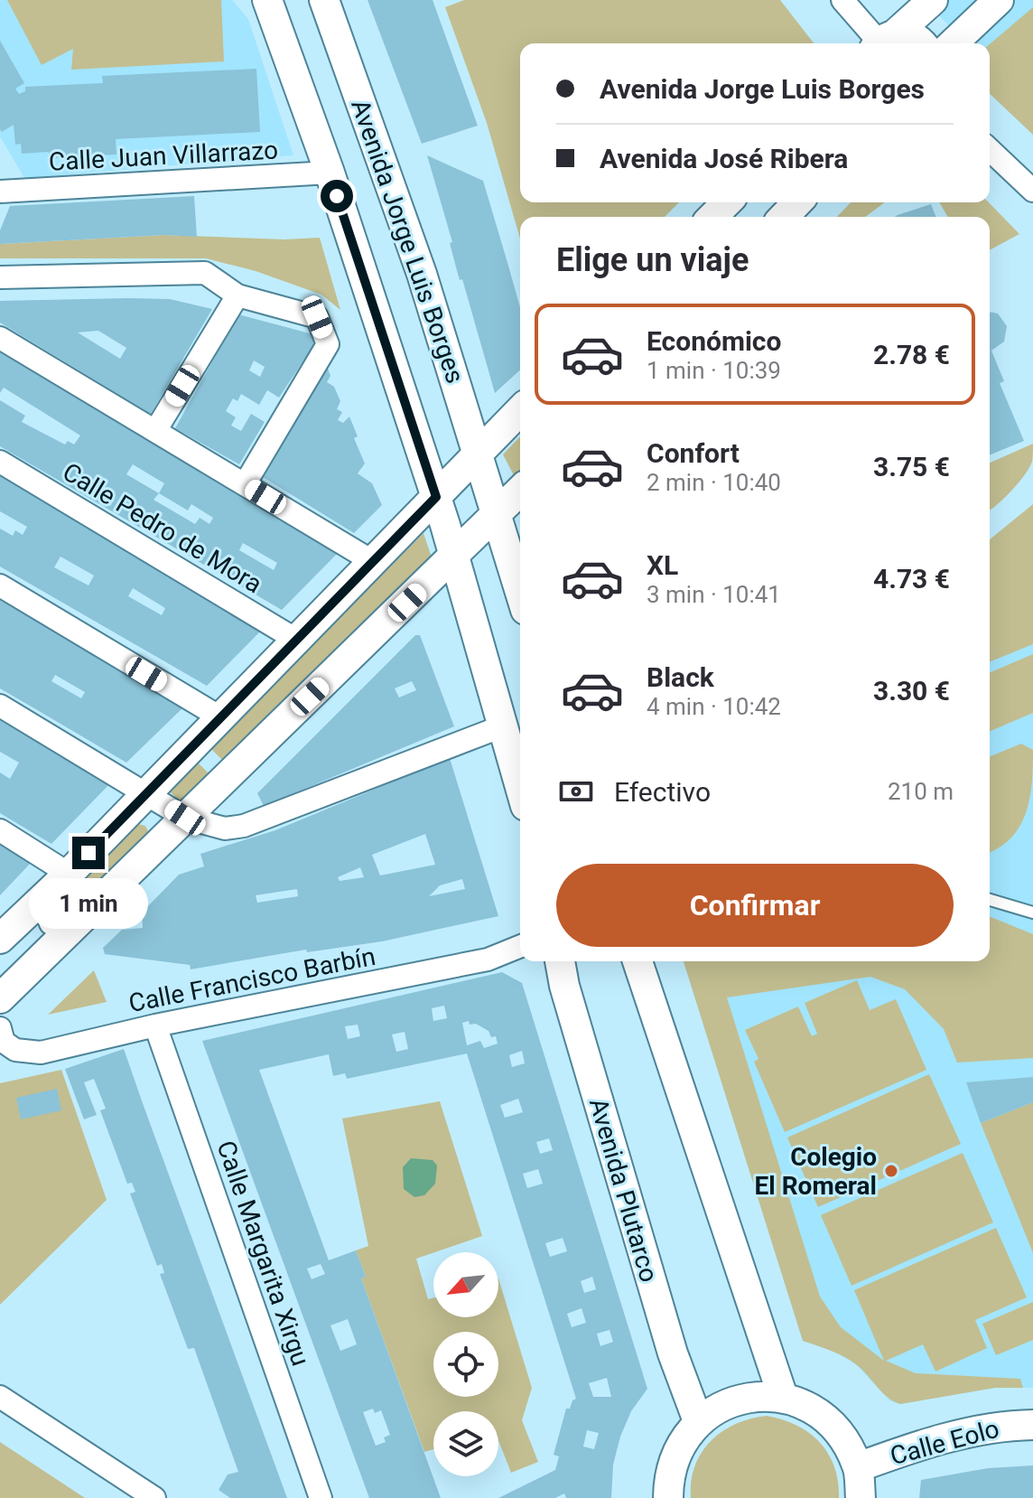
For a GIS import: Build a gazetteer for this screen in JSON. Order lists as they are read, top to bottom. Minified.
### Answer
{"streets":{"main road":["Avenida Jorge Luis Borges","Avenida Plutarco","Calle Eolo"],"street":["Calle Juan Villarrazo","Calle Pedro de Mora","Calle Francisco Barbín","Calle Margarita Xirgu"]},"crossings":[["Calle Juan Villarrazo","Avenida Jorge Luis Borges"],["Calle Francisco Barbín","Calle Margarita Xirgu"]],"places":["Colegio El Romeral"],"north":"bottom left","page":{"banner":["Avenida Jorge Luis Borges","Avenida José Ribera"],"heading":"Elige un viaje","list":[{"name":"Económico","note":"1 min · 10:39","value":"2.78 €"},{"name":"Confort","note":"2 min · 10:40","value":"3.75 €"},{"name":"XL","note":"3 min · 10:41","value":"4.73 €"},{"name":"Black","note":"4 min · 10:42","value":"3.30 €"}],"pay":["Efectivo","210 m"],"buttons":"Confirmar","bubble":"1 min"}}
